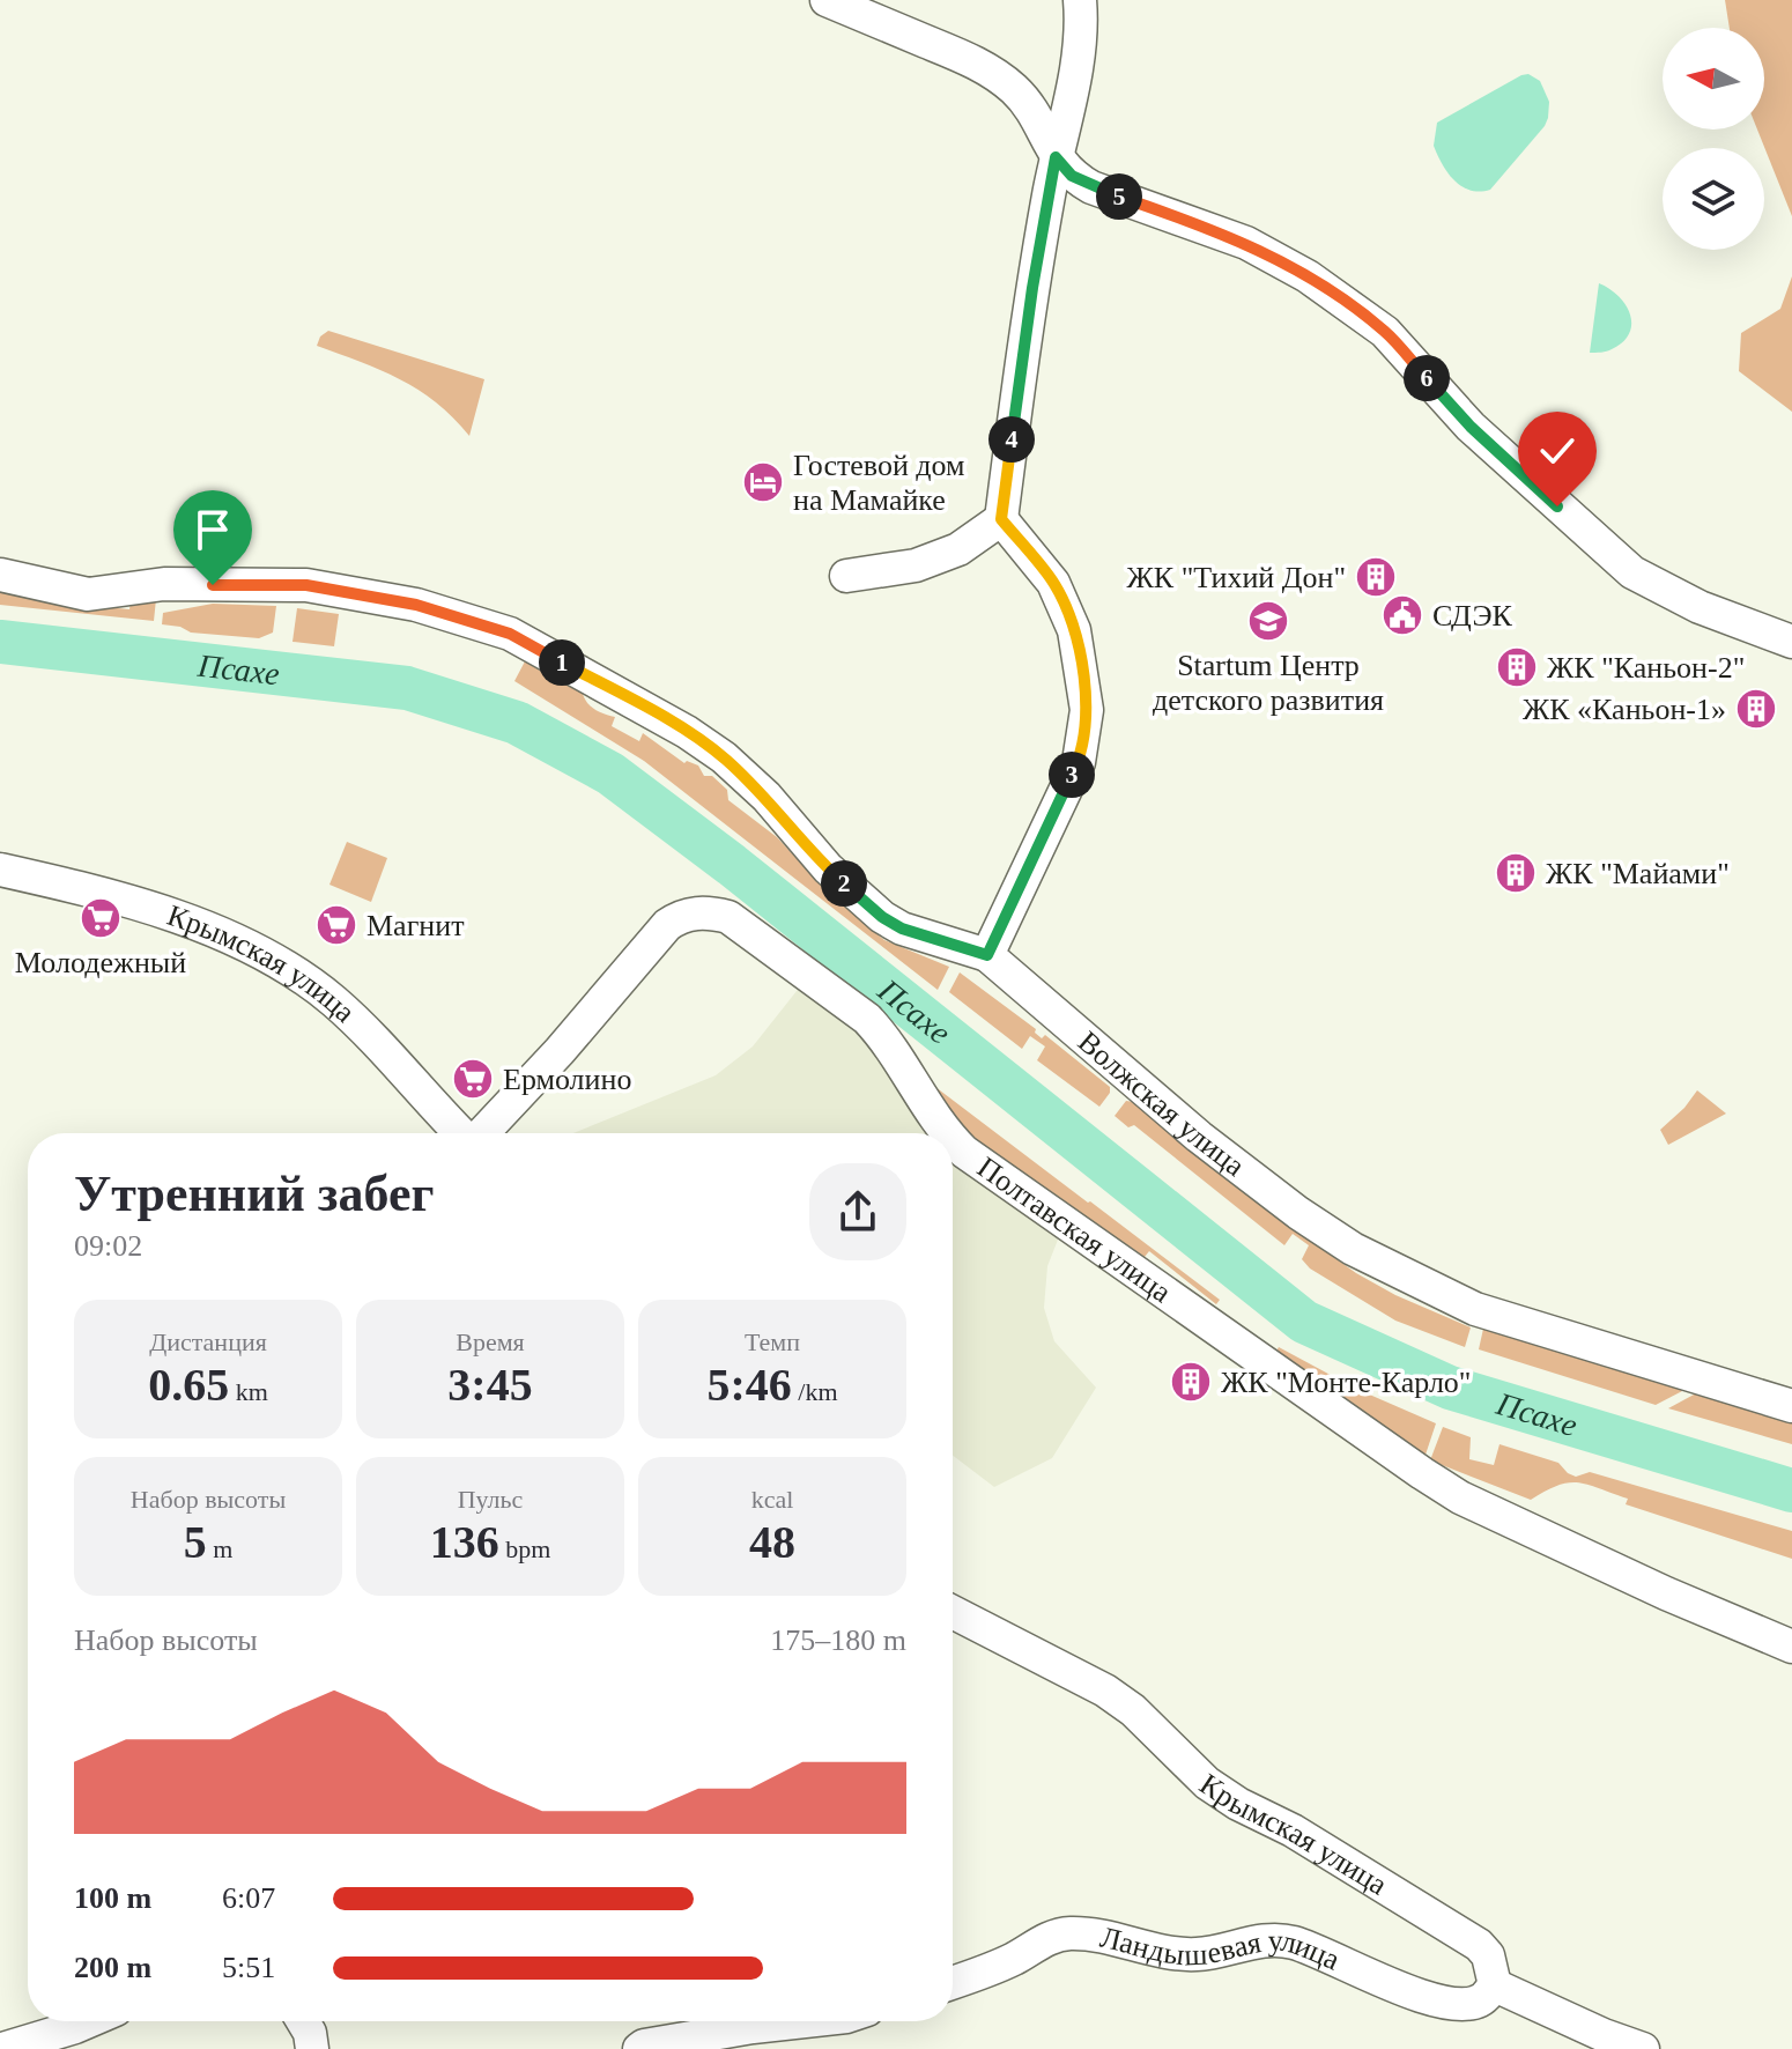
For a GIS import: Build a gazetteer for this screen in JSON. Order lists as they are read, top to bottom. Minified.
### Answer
{"streets":{"street":["Крымская улица","Волжская улица","Полтавская улица","Ландышевая улица"]},"crossings":[["Крымская улица","Ландышевая улица"]],"water":["Псахе"],"places":{"hotel":["Гостевой дом на Мамайке"],"building":["ЖК \"Тихий Дон\"","ЖК \"Каньон-2\"","ЖК «Каньон-1»","ЖК \"Майами\"","ЖК \"Монте-Карло\""],"public building":["СДЭК"],"school or university":["Startum Центр детского развития"],"supermarket":["Молодежный","Магнит","Ермолино"]},"north":"left","page":{"pins":["5","6","4","1","3","2"],"heading":["Утренний забег","09:02"],"stats":[["Дистанция","0.65 km"],["Время","3:45"],["Темп","5:46 /km"],["Набор высоты","5 m"],["Пульс","136 bpm"],["kcal","48"]],"chart":["Набор высоты","175–180 m"],"list":[{"name":"100 m","note":"6:07"},{"name":"200 m","note":"5:51"}]}}
